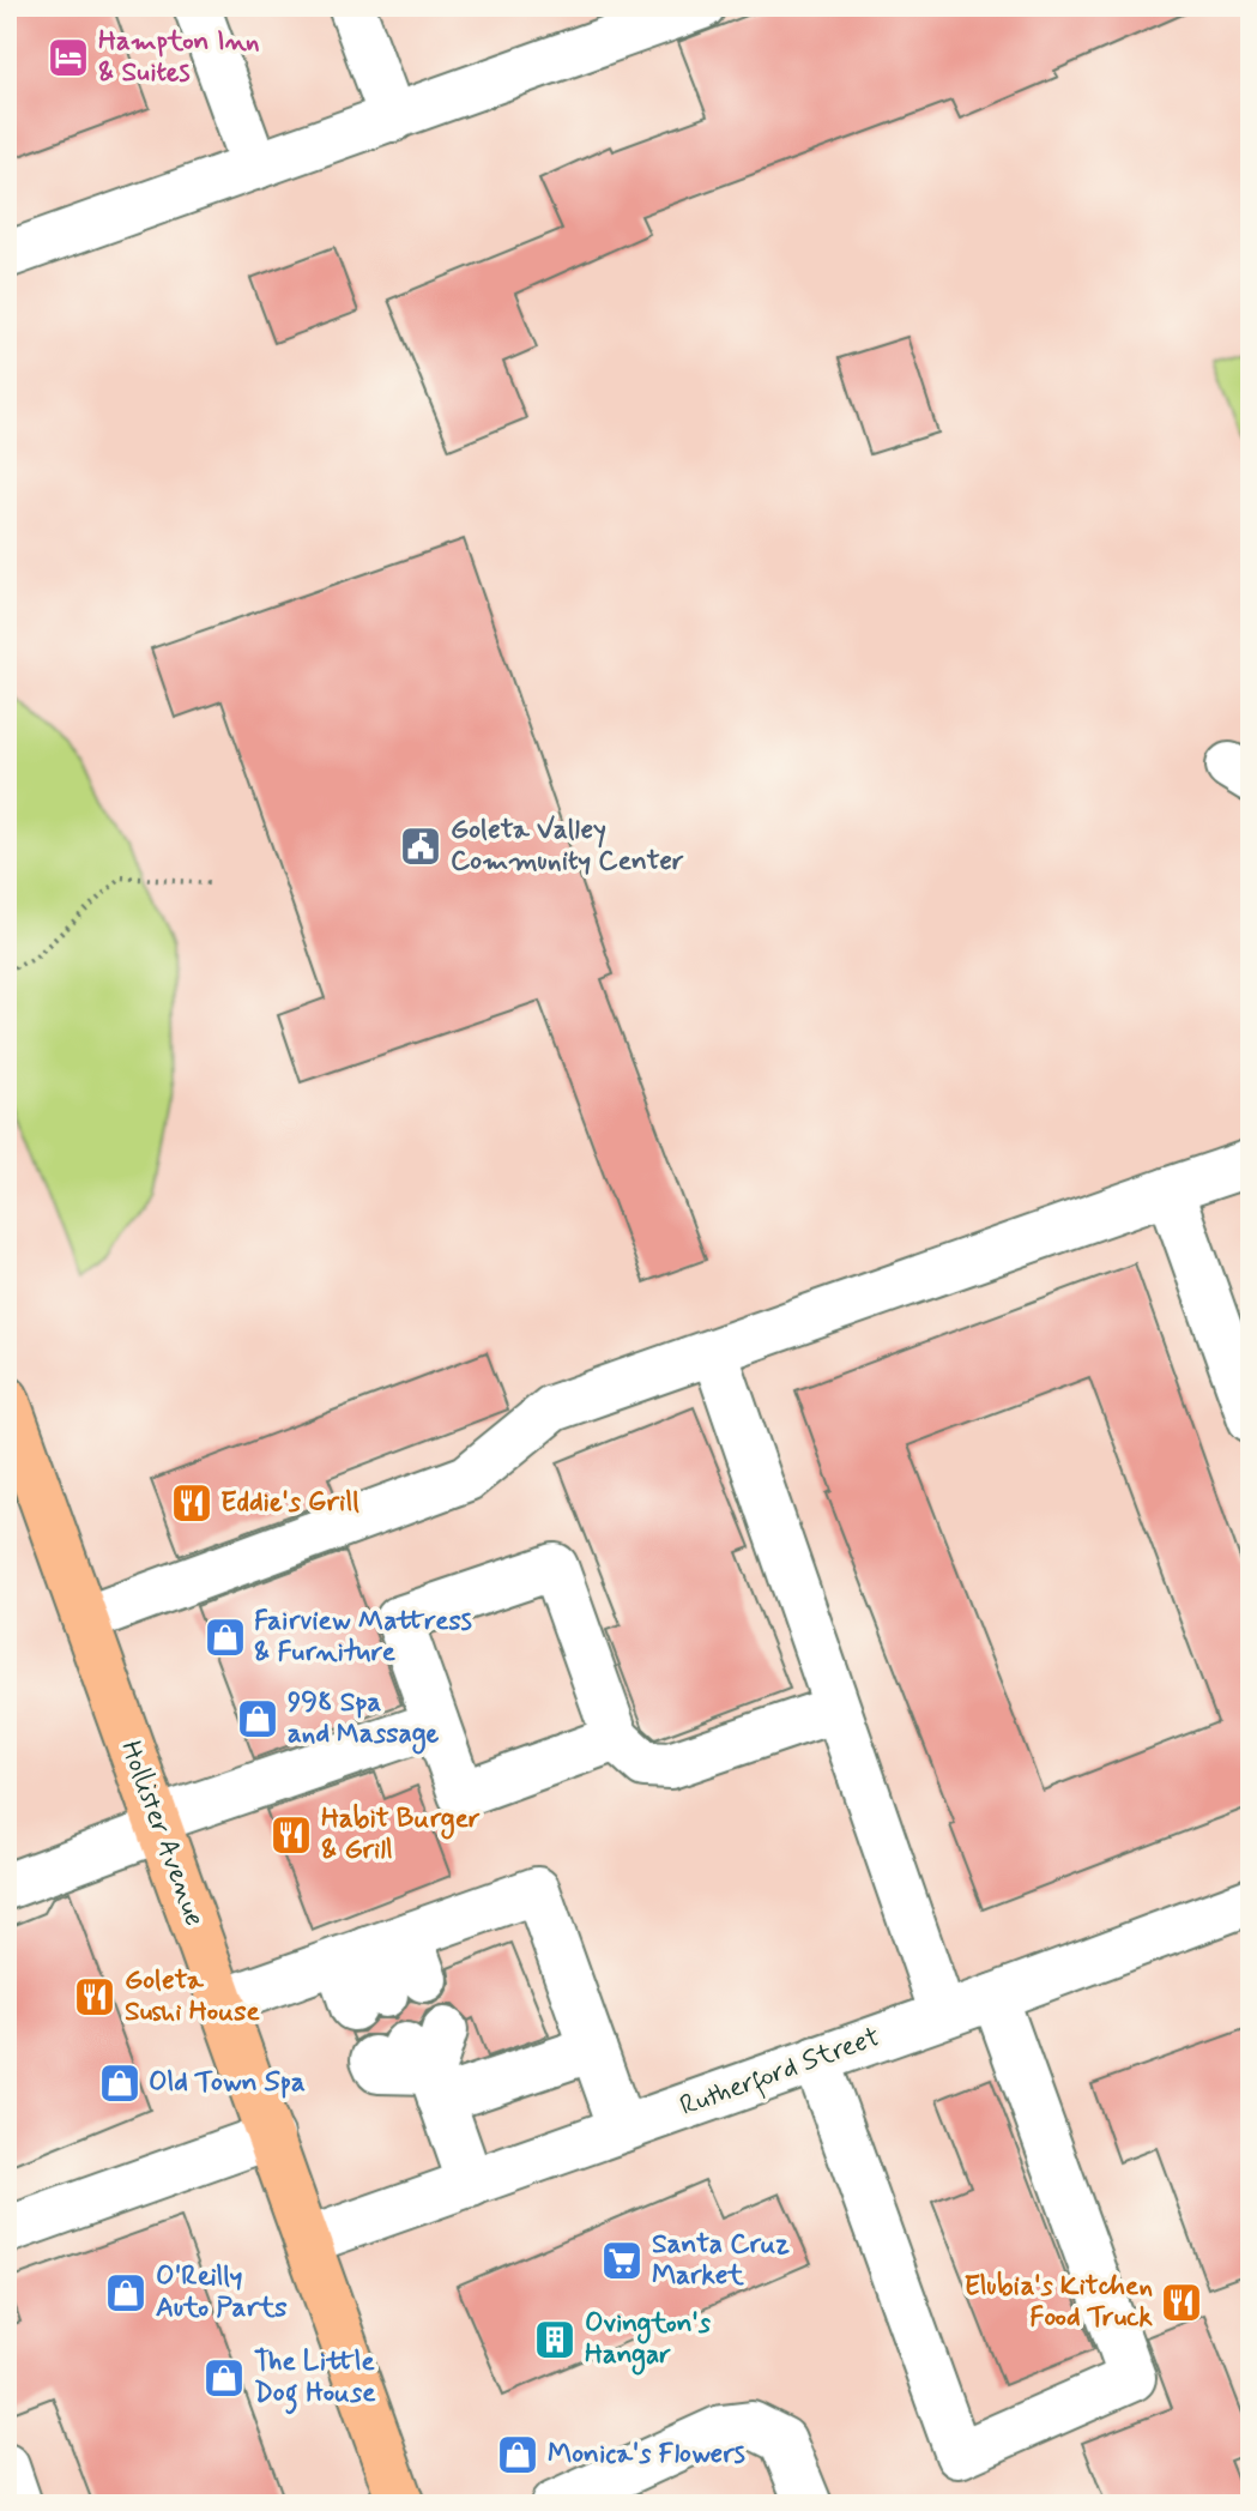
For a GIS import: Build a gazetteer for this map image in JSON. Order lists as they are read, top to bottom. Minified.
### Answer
{"streets":{"main road":["Hollister Avenue"],"street":["Rutherford Street"]},"crossings":[["Hollister Avenue","Rutherford Street"]],"places":{"hotel":["Hampton Inn & Suites"],"public building":["Goleta Valley Community Center"],"restaurant":["Eddie's Grill","Habit Burger & Grill","Goleta Sushi House","Elubia's Kitchen Food Truck"],"shop":["Fairview Mattress & Furniture","998 Spa and Massage","Old Town Spa","O'Reilly Auto Parts","The Little Dog House","Monica's Flowers"],"supermarket":["Santa Cruz Market"],"building":["Ovington's Hangar"]}}
